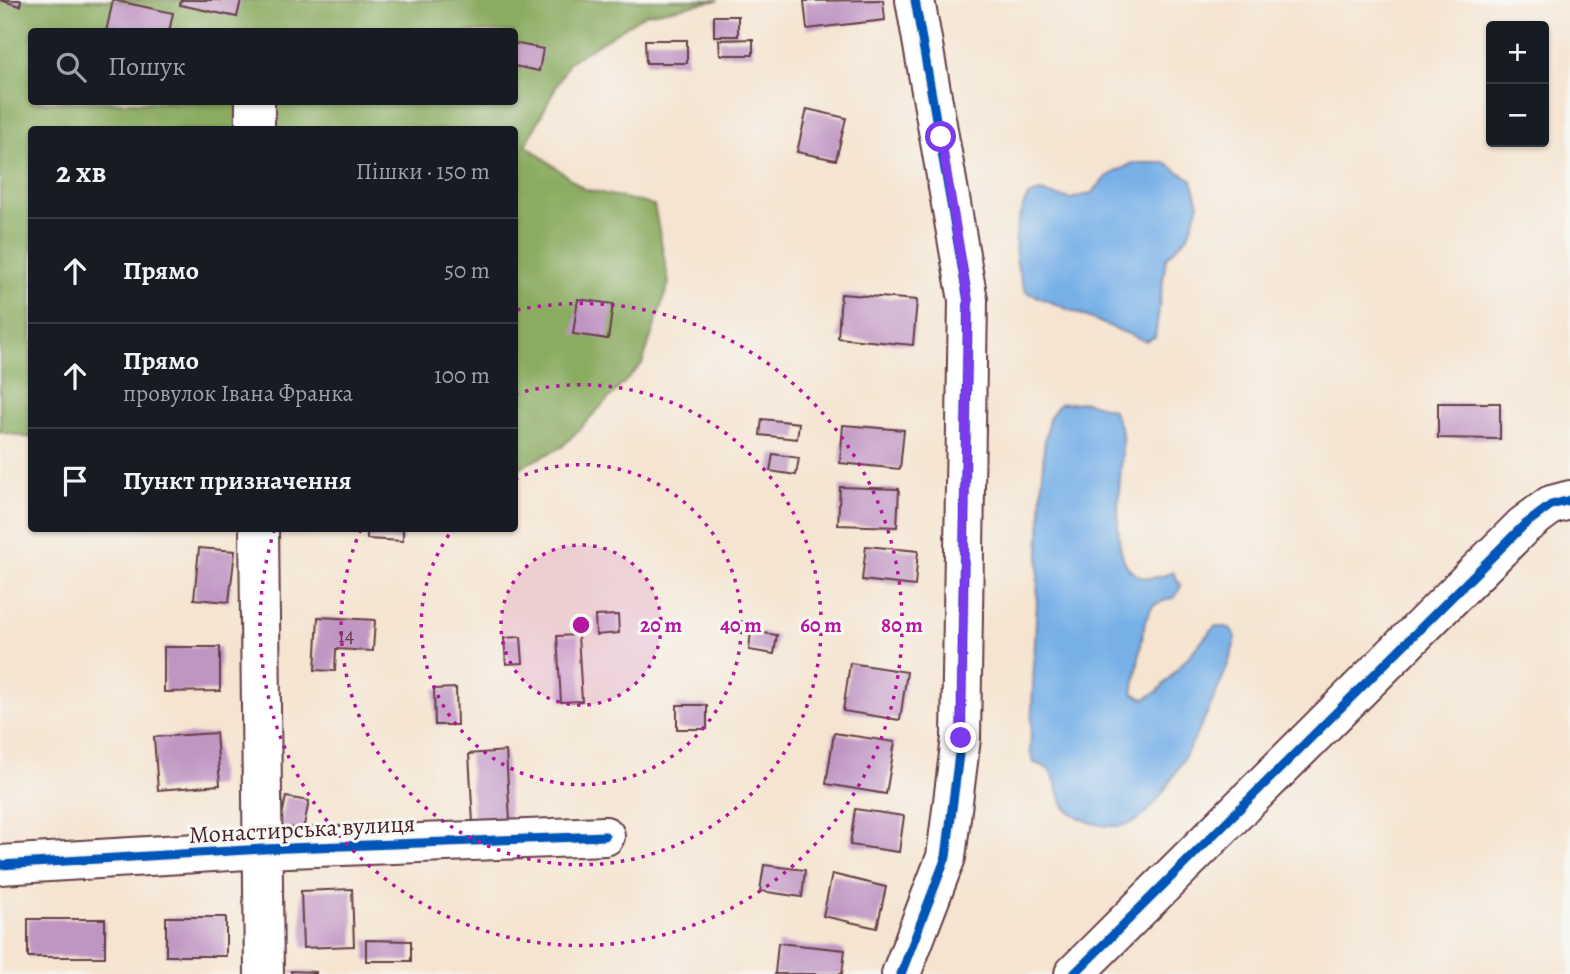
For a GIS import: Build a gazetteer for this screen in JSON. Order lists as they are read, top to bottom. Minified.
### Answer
{"streets":{"street":["Монастирська вулиця"]},"house_numbers":["14"],"page":{"map_buttons":["+","−"],"search":"Пошук","heading":["2 хв","Пішки · 150 m"],"list":[["Прямо","50 m"],["Прямо","провулок Івана Франка","100 m"],"Пункт призначення"]},"rings":["20 m","40 m","60 m","80 m"]}
